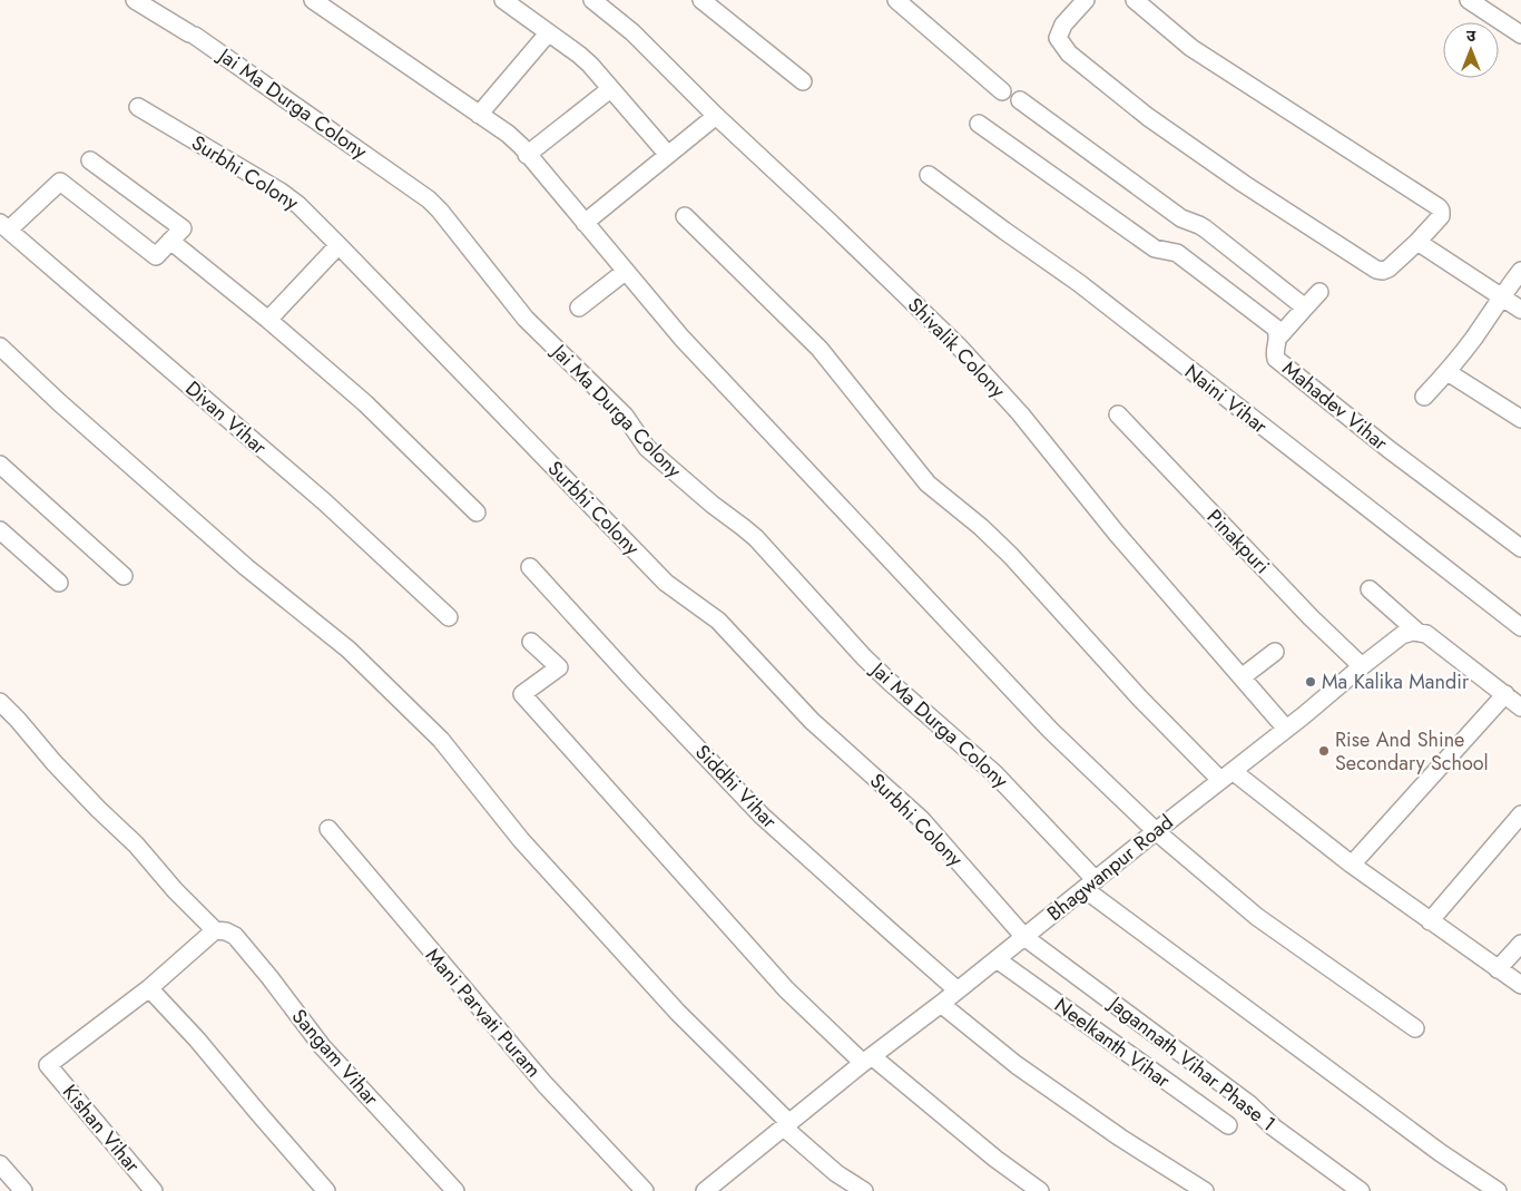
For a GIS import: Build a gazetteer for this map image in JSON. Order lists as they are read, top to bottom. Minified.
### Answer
{"streets":{"street":["Jai Ma Durga Colony","Surbhi Colony","Shivalik Colony","Naini Vihar","Mahadev Vihar","Divan Vihar","Pinakpuri","Siddhi Vihar","Bhagwanpur Road","Mani Parvati Puram","Neelkanth Vihar","Sangam Vihar","Jagannath Vihar Phase 1","Kishan Vihar"]},"crossings":[["Jai Ma Durga Colony","Bhagwanpur Road"],["Surbhi Colony","Bhagwanpur Road"],["Surbhi Colony","Jagannath Vihar Phase 1"],["Shivalik Colony","Bhagwanpur Road"],["Pinakpuri","Bhagwanpur Road"],["Siddhi Vihar","Bhagwanpur Road"],["Bhagwanpur Road","Neelkanth Vihar"],["Bhagwanpur Road","Jagannath Vihar Phase 1"]],"places":["Ma Kalika Mandir","Rise And Shine Secondary School"],"north":"top"}
